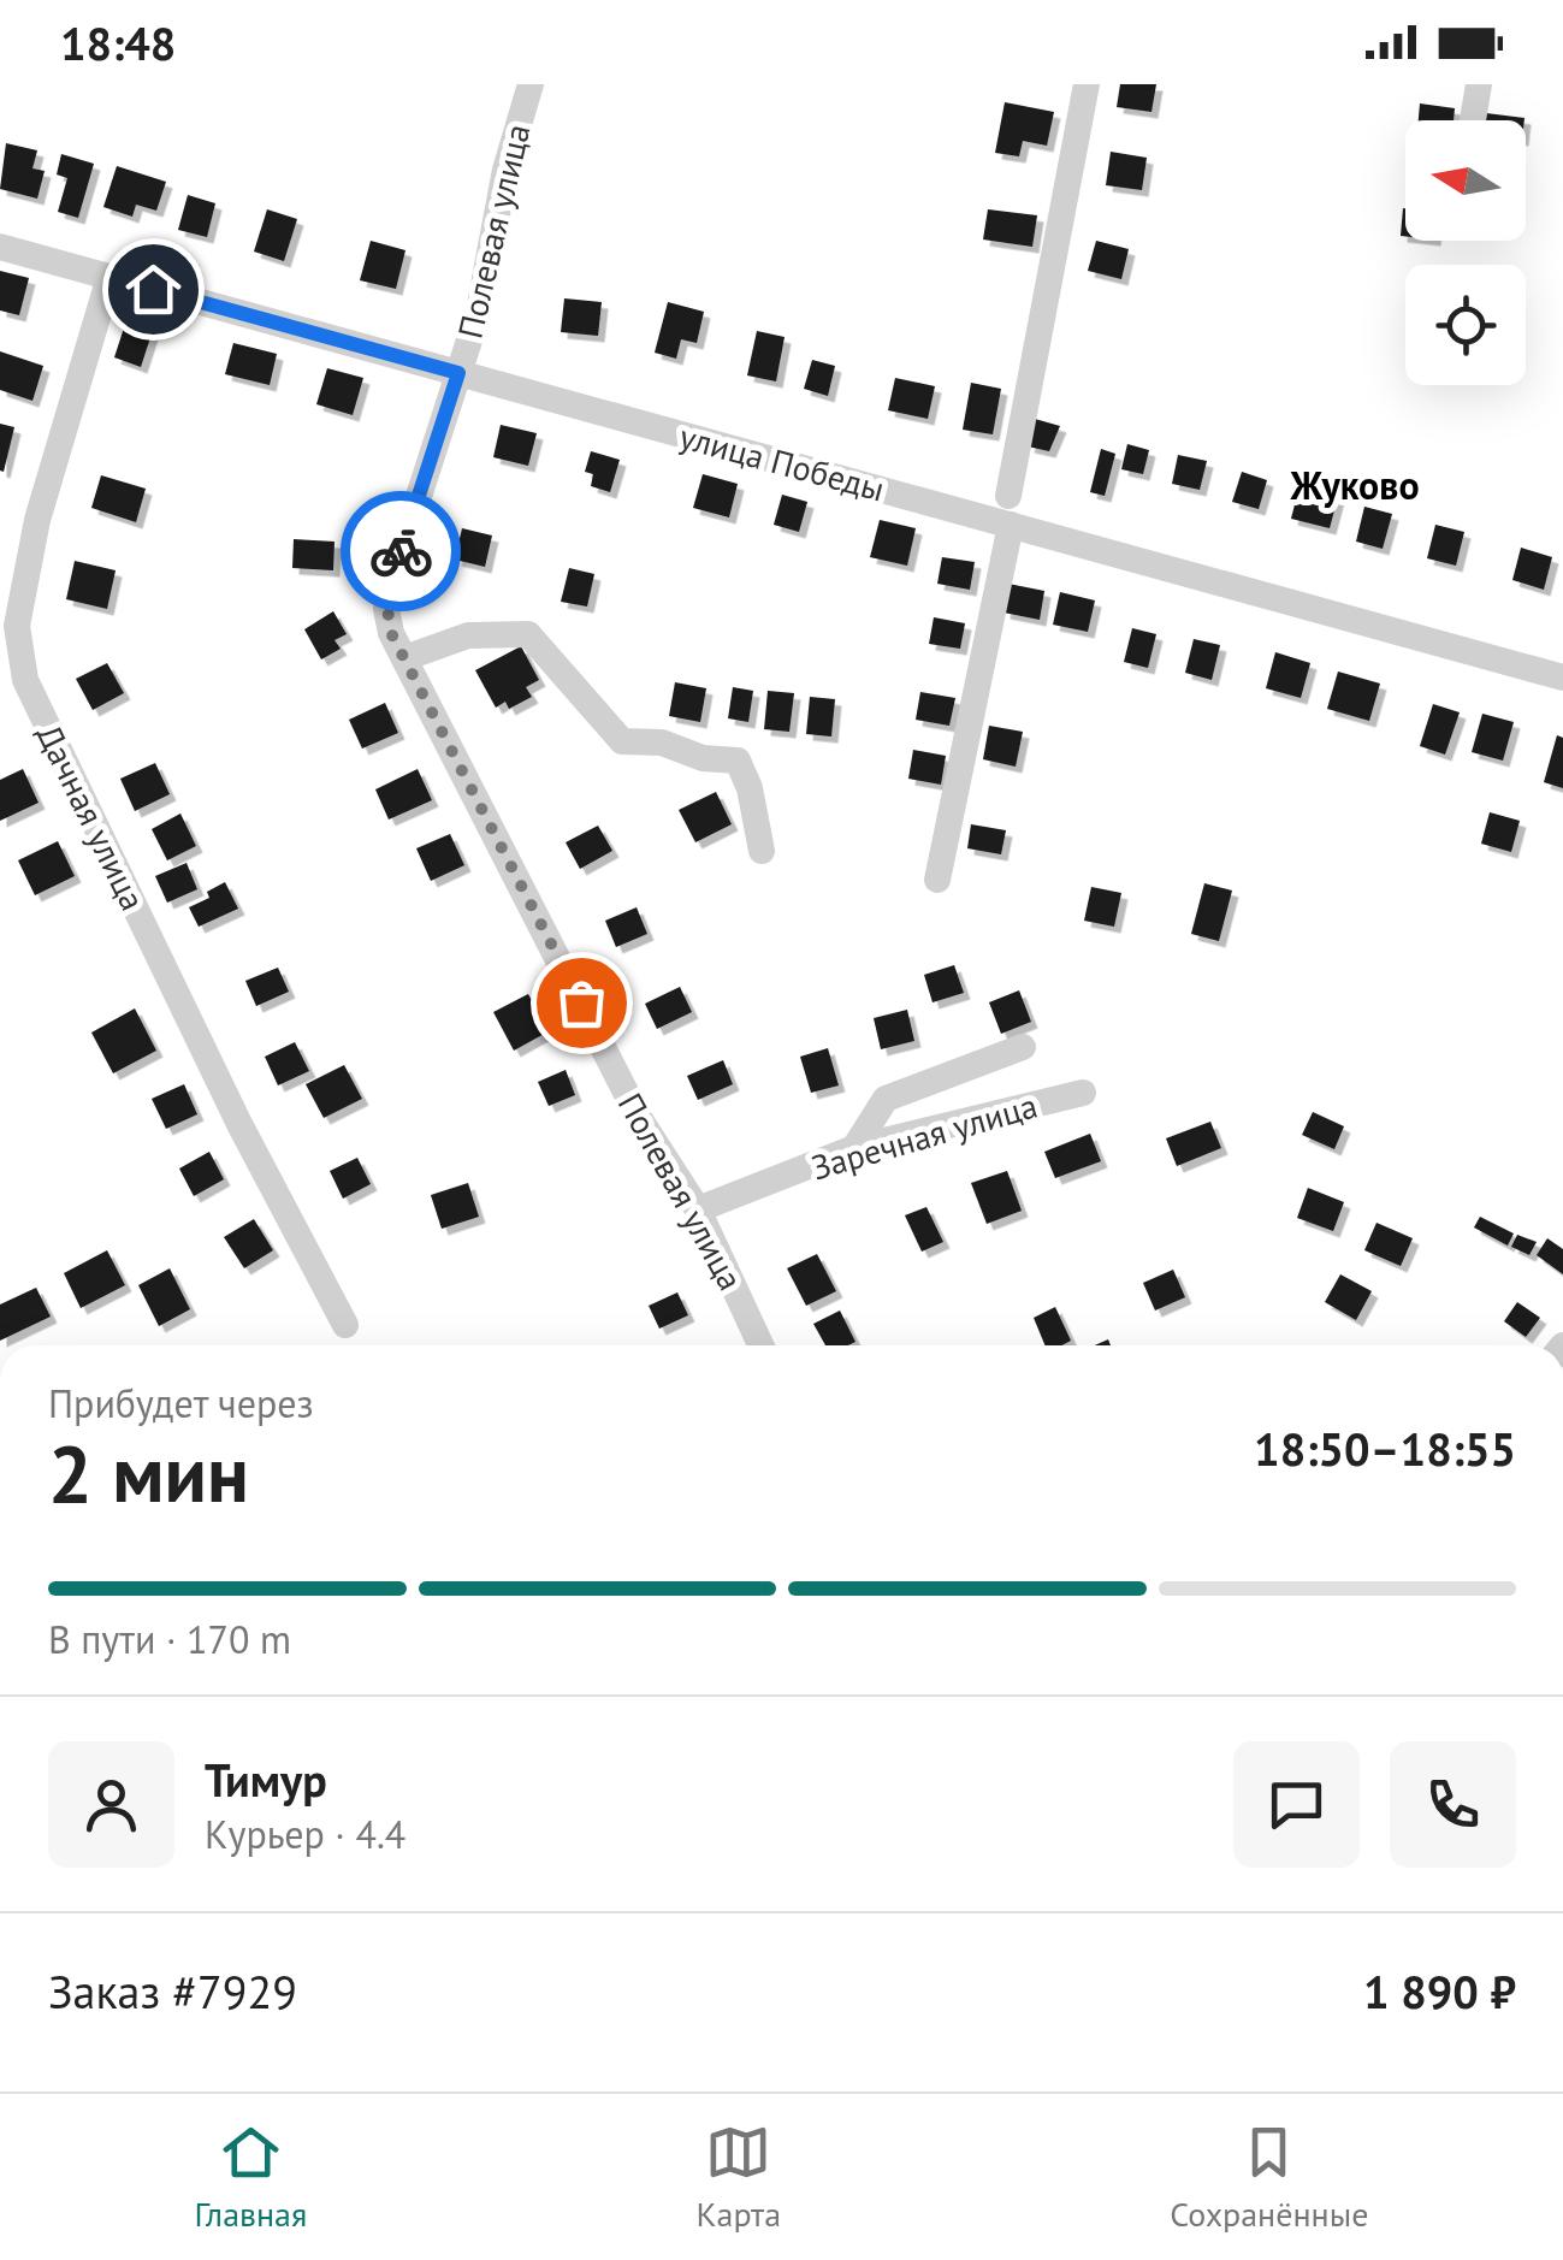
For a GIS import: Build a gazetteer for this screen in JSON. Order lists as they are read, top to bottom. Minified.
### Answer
{"streets":{"street":["Полевая улица","улица Победы","Дачная улица","Заречная улица"]},"crossings":[["Полевая улица","улица Победы"],["Полевая улица","Заречная улица"],["улица Победы","Дачная улица"]],"districts":["Жуково"],"north":"left","page":{"status":"18:48","heading":["2 мин","Прибудет через","18:50–18:55"],"panel":["Тимур","Курьер · 4.4","Заказ #7929","1 890 ₽"],"bar":"В пути · 170 m","tabs":["Главная","Карта","Сохранённые"]}}
